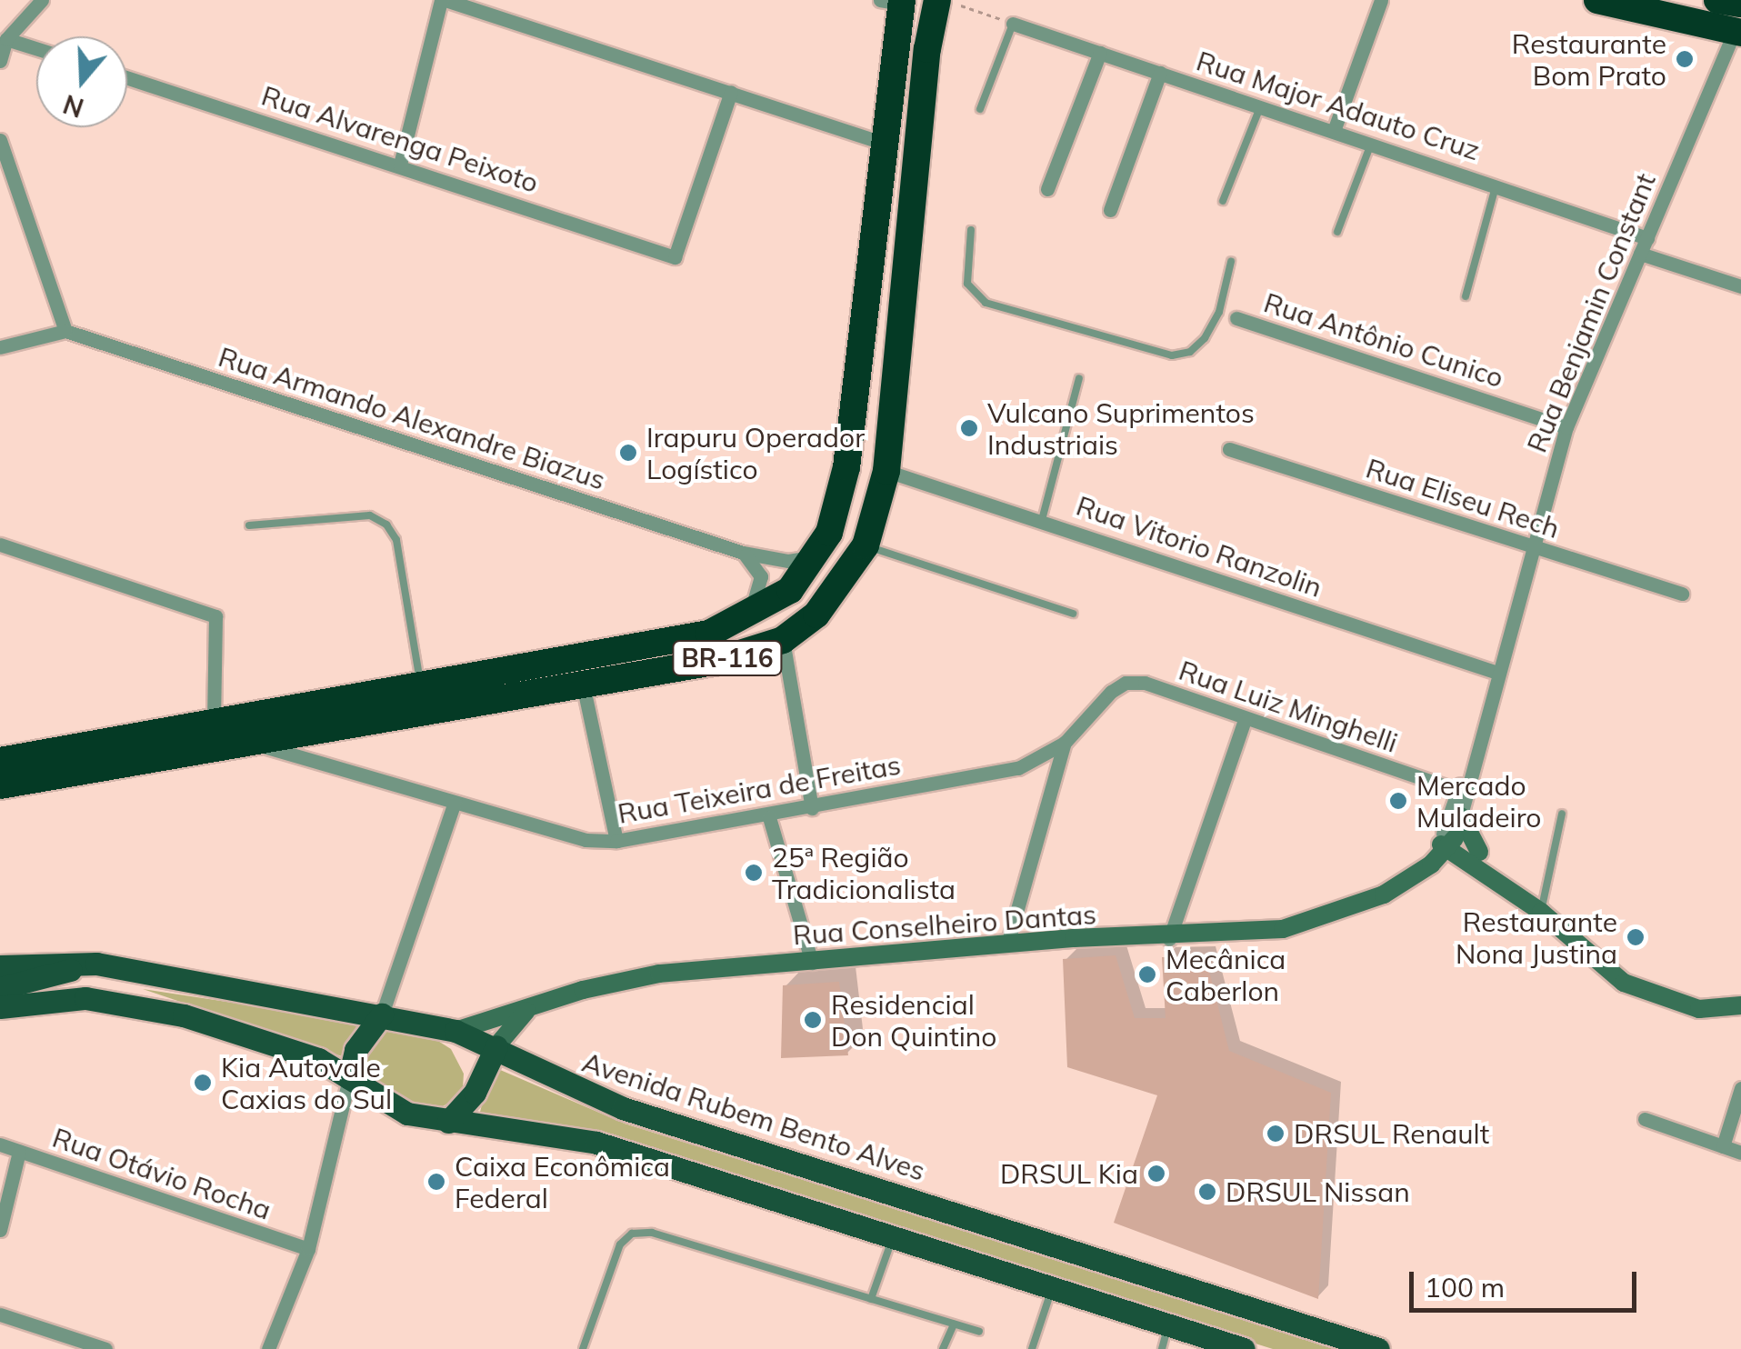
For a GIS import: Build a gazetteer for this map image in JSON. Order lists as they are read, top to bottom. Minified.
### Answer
{"streets":{"highway":["BR-116"],"main road":["Avenida Rubem Bento Alves"],"street":["Rua Major Adauto Cruz","Rua Alvarenga Peixoto","Rua Benjamin Constant","Rua Antônio Cunico","Rua Armando Alexandre Biazus","Rua Eliseu Rech","Rua Vitorio Ranzolin","Rua Luiz Minghelli","Rua Teixeira de Freitas","Rua Conselheiro Dantas","Rua Otávio Rocha"]},"crossings":[["Rua Major Adauto Cruz","Rua Benjamin Constant"],["Rua Benjamin Constant","Rua Antônio Cunico"],["Rua Benjamin Constant","Rua Eliseu Rech"],["Rua Benjamin Constant","Rua Vitorio Ranzolin"],["Rua Benjamin Constant","Rua Luiz Minghelli"],["Rua Benjamin Constant","Rua Conselheiro Dantas"],["Rua Armando Alexandre Biazus","BR-116"],["Rua Vitorio Ranzolin","BR-116"],["BR-116","Rua Teixeira de Freitas"],["Rua Luiz Minghelli","Rua Teixeira de Freitas"],["Rua Conselheiro Dantas","Avenida Rubem Bento Alves"]],"places":["Restaurante Bom Prato","Vulcano Suprimentos Industriais","Irapuru Operador Logístico","Mercado Muladeiro","25ª Região Tradicionalista","Restaurante Nona Justina","Mecânica Caberlon","Residencial Don Quintino","Kia Autovale Caxias do Sul","DRSUL Renault","DRSUL Kia","Caixa Econômica Federal","DRSUL Nissan"],"scale_bar":"100 m","north":"bottom"}
